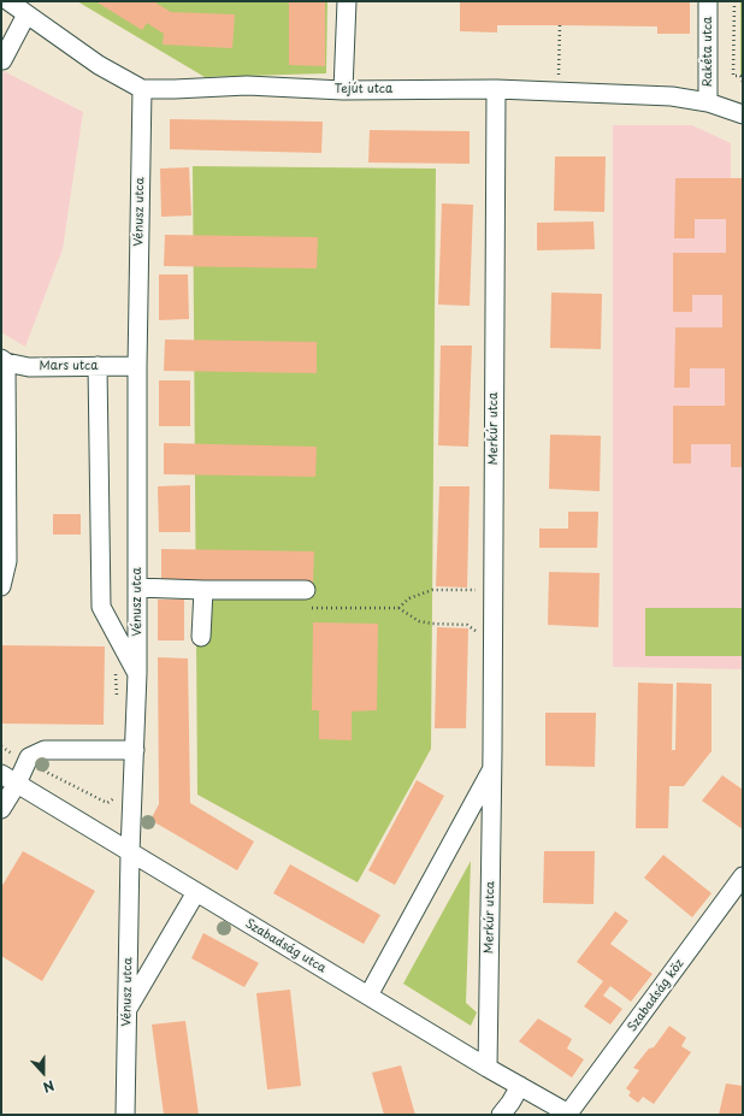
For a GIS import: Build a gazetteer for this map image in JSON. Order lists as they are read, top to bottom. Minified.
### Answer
{"streets":{"street":["Rakéta utca","Tejút utca","Vénusz utca","Mars utca","Merkúr utca","Szabadság utca","Szabadság köz"]},"crossings":[["Rakéta utca","Tejút utca"],["Tejút utca","Vénusz utca"],["Tejút utca","Merkúr utca"],["Vénusz utca","Mars utca"],["Vénusz utca","Szabadság utca"],["Merkúr utca","Szabadság utca"],["Szabadság utca","Szabadság köz"]],"north":"bottom"}
